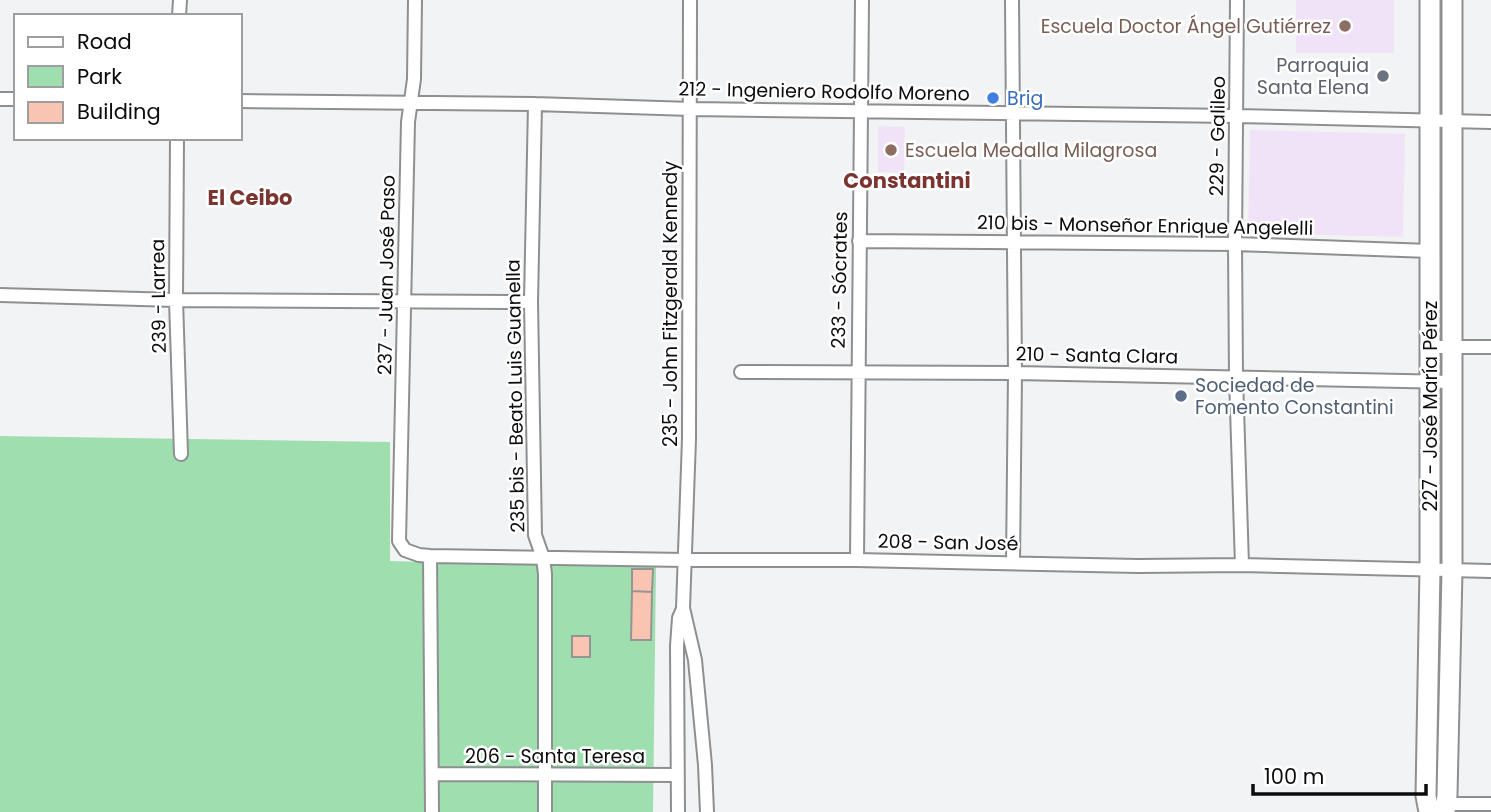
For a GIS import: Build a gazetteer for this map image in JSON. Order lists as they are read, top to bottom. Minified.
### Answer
{"streets":{"street":["212 - Ingeniero Rodolfo Moreno","229 - Galileo","210 bis - Monseñor Enrique Angelelli","237 - Juan José Paso","233 - Sócrates","239 - Larrea","235 - John Fitzgerald Kennedy","210 - Santa Clara","235 bis - Beato Luis Guanella","227 - José María Pérez","208 - San José","206 - Santa Teresa"]},"crossings":[["212 - Ingeniero Rodolfo Moreno","229 - Galileo"],["212 - Ingeniero Rodolfo Moreno","237 - Juan José Paso"],["212 - Ingeniero Rodolfo Moreno","233 - Sócrates"],["212 - Ingeniero Rodolfo Moreno","235 - John Fitzgerald Kennedy"],["212 - Ingeniero Rodolfo Moreno","235 bis - Beato Luis Guanella"],["212 - Ingeniero Rodolfo Moreno","227 - José María Pérez"],["229 - Galileo","210 bis - Monseñor Enrique Angelelli"],["229 - Galileo","210 - Santa Clara"],["229 - Galileo","208 - San José"],["210 bis - Monseñor Enrique Angelelli","233 - Sócrates"],["210 bis - Monseñor Enrique Angelelli","227 - José María Pérez"],["237 - Juan José Paso","208 - San José"],["233 - Sócrates","210 - Santa Clara"],["233 - Sócrates","208 - San José"],["235 - John Fitzgerald Kennedy","208 - San José"],["235 - John Fitzgerald Kennedy","206 - Santa Teresa"],["210 - Santa Clara","227 - José María Pérez"],["235 bis - Beato Luis Guanella","208 - San José"],["235 bis - Beato Luis Guanella","206 - Santa Teresa"],["227 - José María Pérez","208 - San José"]],"districts":["Constantini","El Ceibo"],"places":["Escuela Doctor Ángel Gutiérrez","Parroquia Santa Elena","Brig","Escuela Medalla Milagrosa","Sociedad de Fomento Constantini"],"legend":["Road","Park","Building"],"scale_bar":"100 m"}
